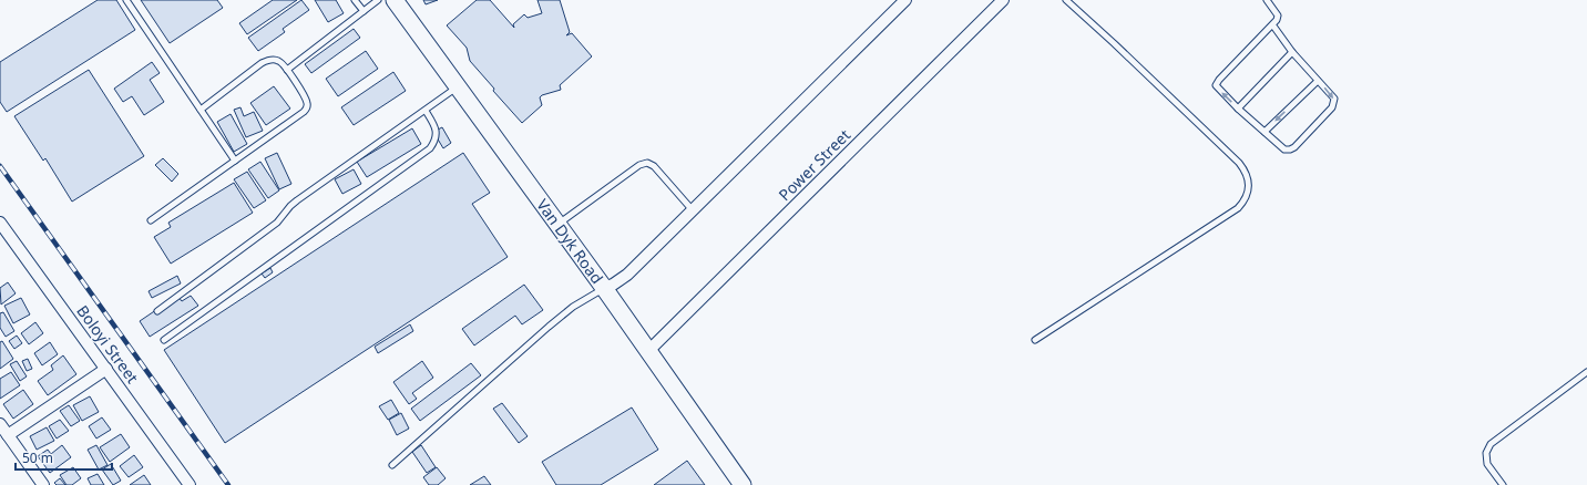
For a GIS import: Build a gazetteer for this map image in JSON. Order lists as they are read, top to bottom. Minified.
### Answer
{"streets":{"main road":["Van Dyk Road"],"street":["Power Street","Boloyi Street"]},"crossings":[["Power Street","Van Dyk Road"]],"scale_bar":"50 m"}
